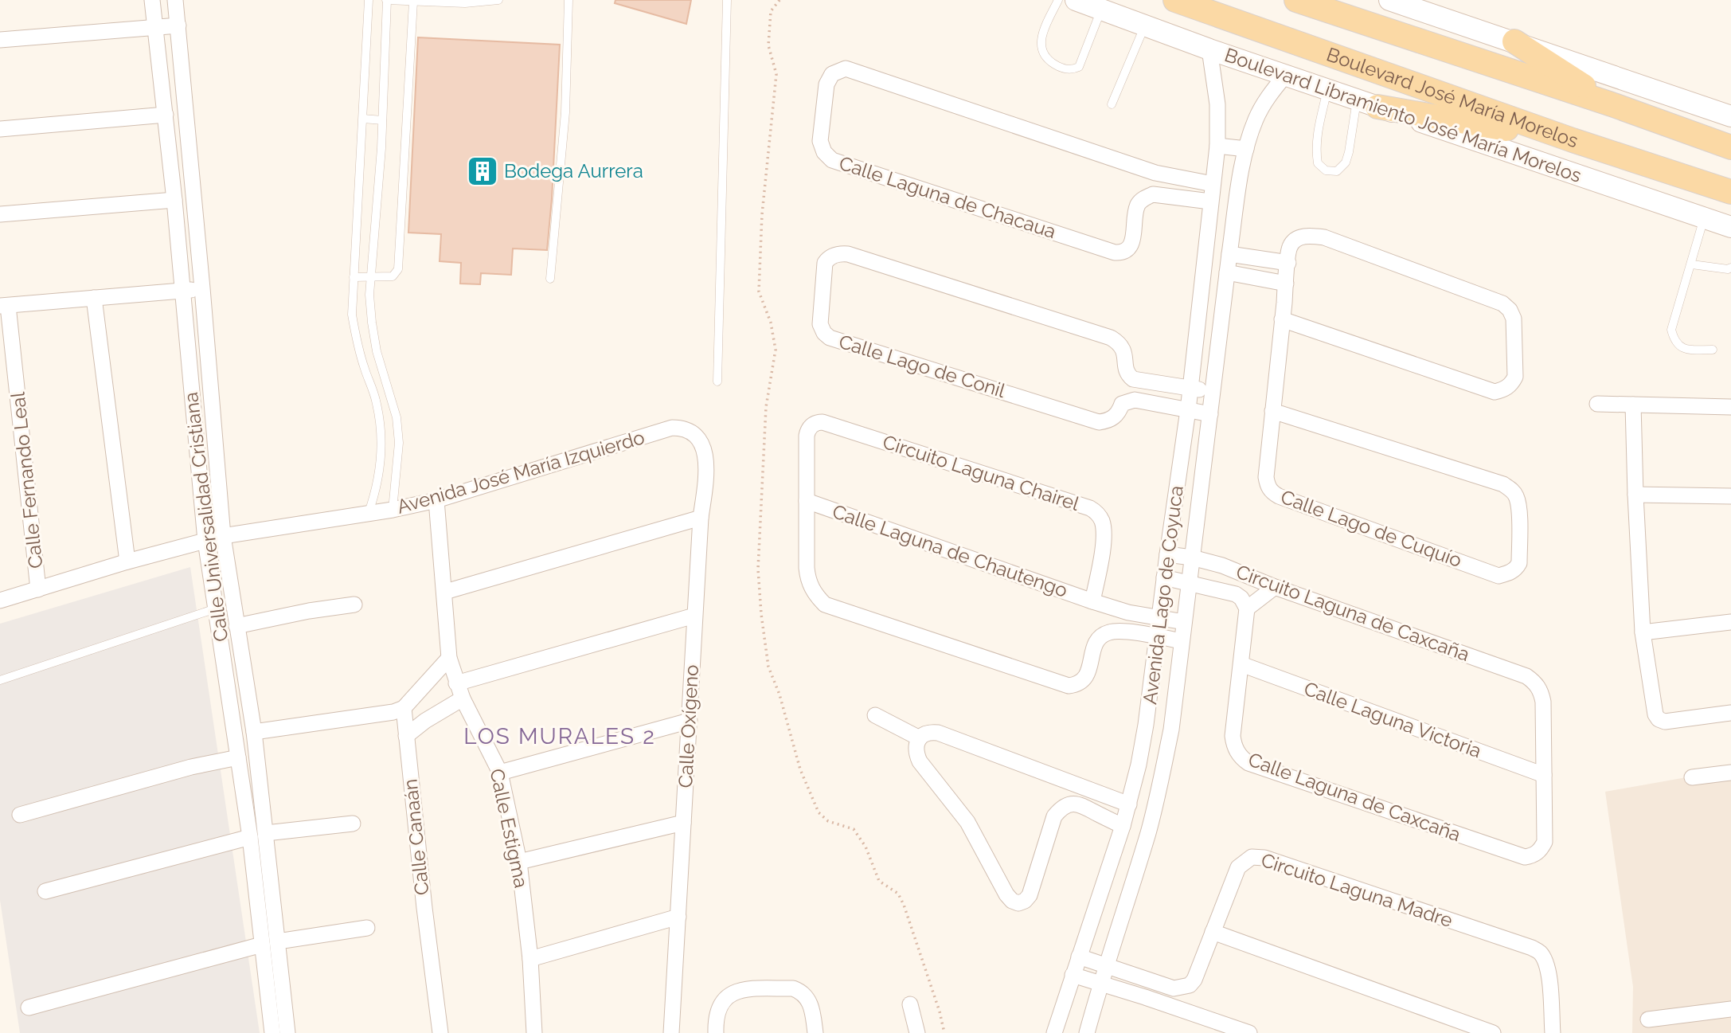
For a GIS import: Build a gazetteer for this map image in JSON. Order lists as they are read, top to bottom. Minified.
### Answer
{"streets":{"main road":["Boulevard José María Morelos"],"street":["Boulevard Libramiento José María Morelos","Calle Laguna de Chacaua","Calle Lago de Conil","Avenida José María Izquierdo","Circuito Laguna Chairel","Calle Fernando Leal","Calle Universalidad Cristiana","Calle Lago de Cuquío","Calle Laguna de Chautengo","Avenida Lago de Coyuca","Circuito Laguna de Caxcaña","Calle Laguna Victoria","Calle Oxígeno","Calle Laguna de Caxcaña","Calle Estigma","Calle Canaán","Circuito Laguna Madre"]},"crossings":[["Boulevard Libramiento José María Morelos","Avenida Lago de Coyuca"],["Calle Laguna de Chacaua","Avenida Lago de Coyuca"],["Calle Lago de Conil","Avenida Lago de Coyuca"],["Avenida José María Izquierdo","Calle Fernando Leal"],["Avenida José María Izquierdo","Calle Universalidad Cristiana"],["Avenida José María Izquierdo","Calle Oxígeno"],["Avenida José María Izquierdo","Calle Estigma"],["Circuito Laguna Chairel","Calle Laguna de Chautengo"],["Avenida Lago de Coyuca","Circuito Laguna de Caxcaña"],["Avenida Lago de Coyuca","Circuito Laguna Madre"],["Circuito Laguna de Caxcaña","Calle Laguna Victoria"],["Circuito Laguna de Caxcaña","Calle Laguna de Caxcaña"],["Calle Laguna Victoria","Calle Laguna de Caxcaña"]],"districts":["LOS MURALES 2"],"places":{"building":["Bodega Aurrera"]}}
